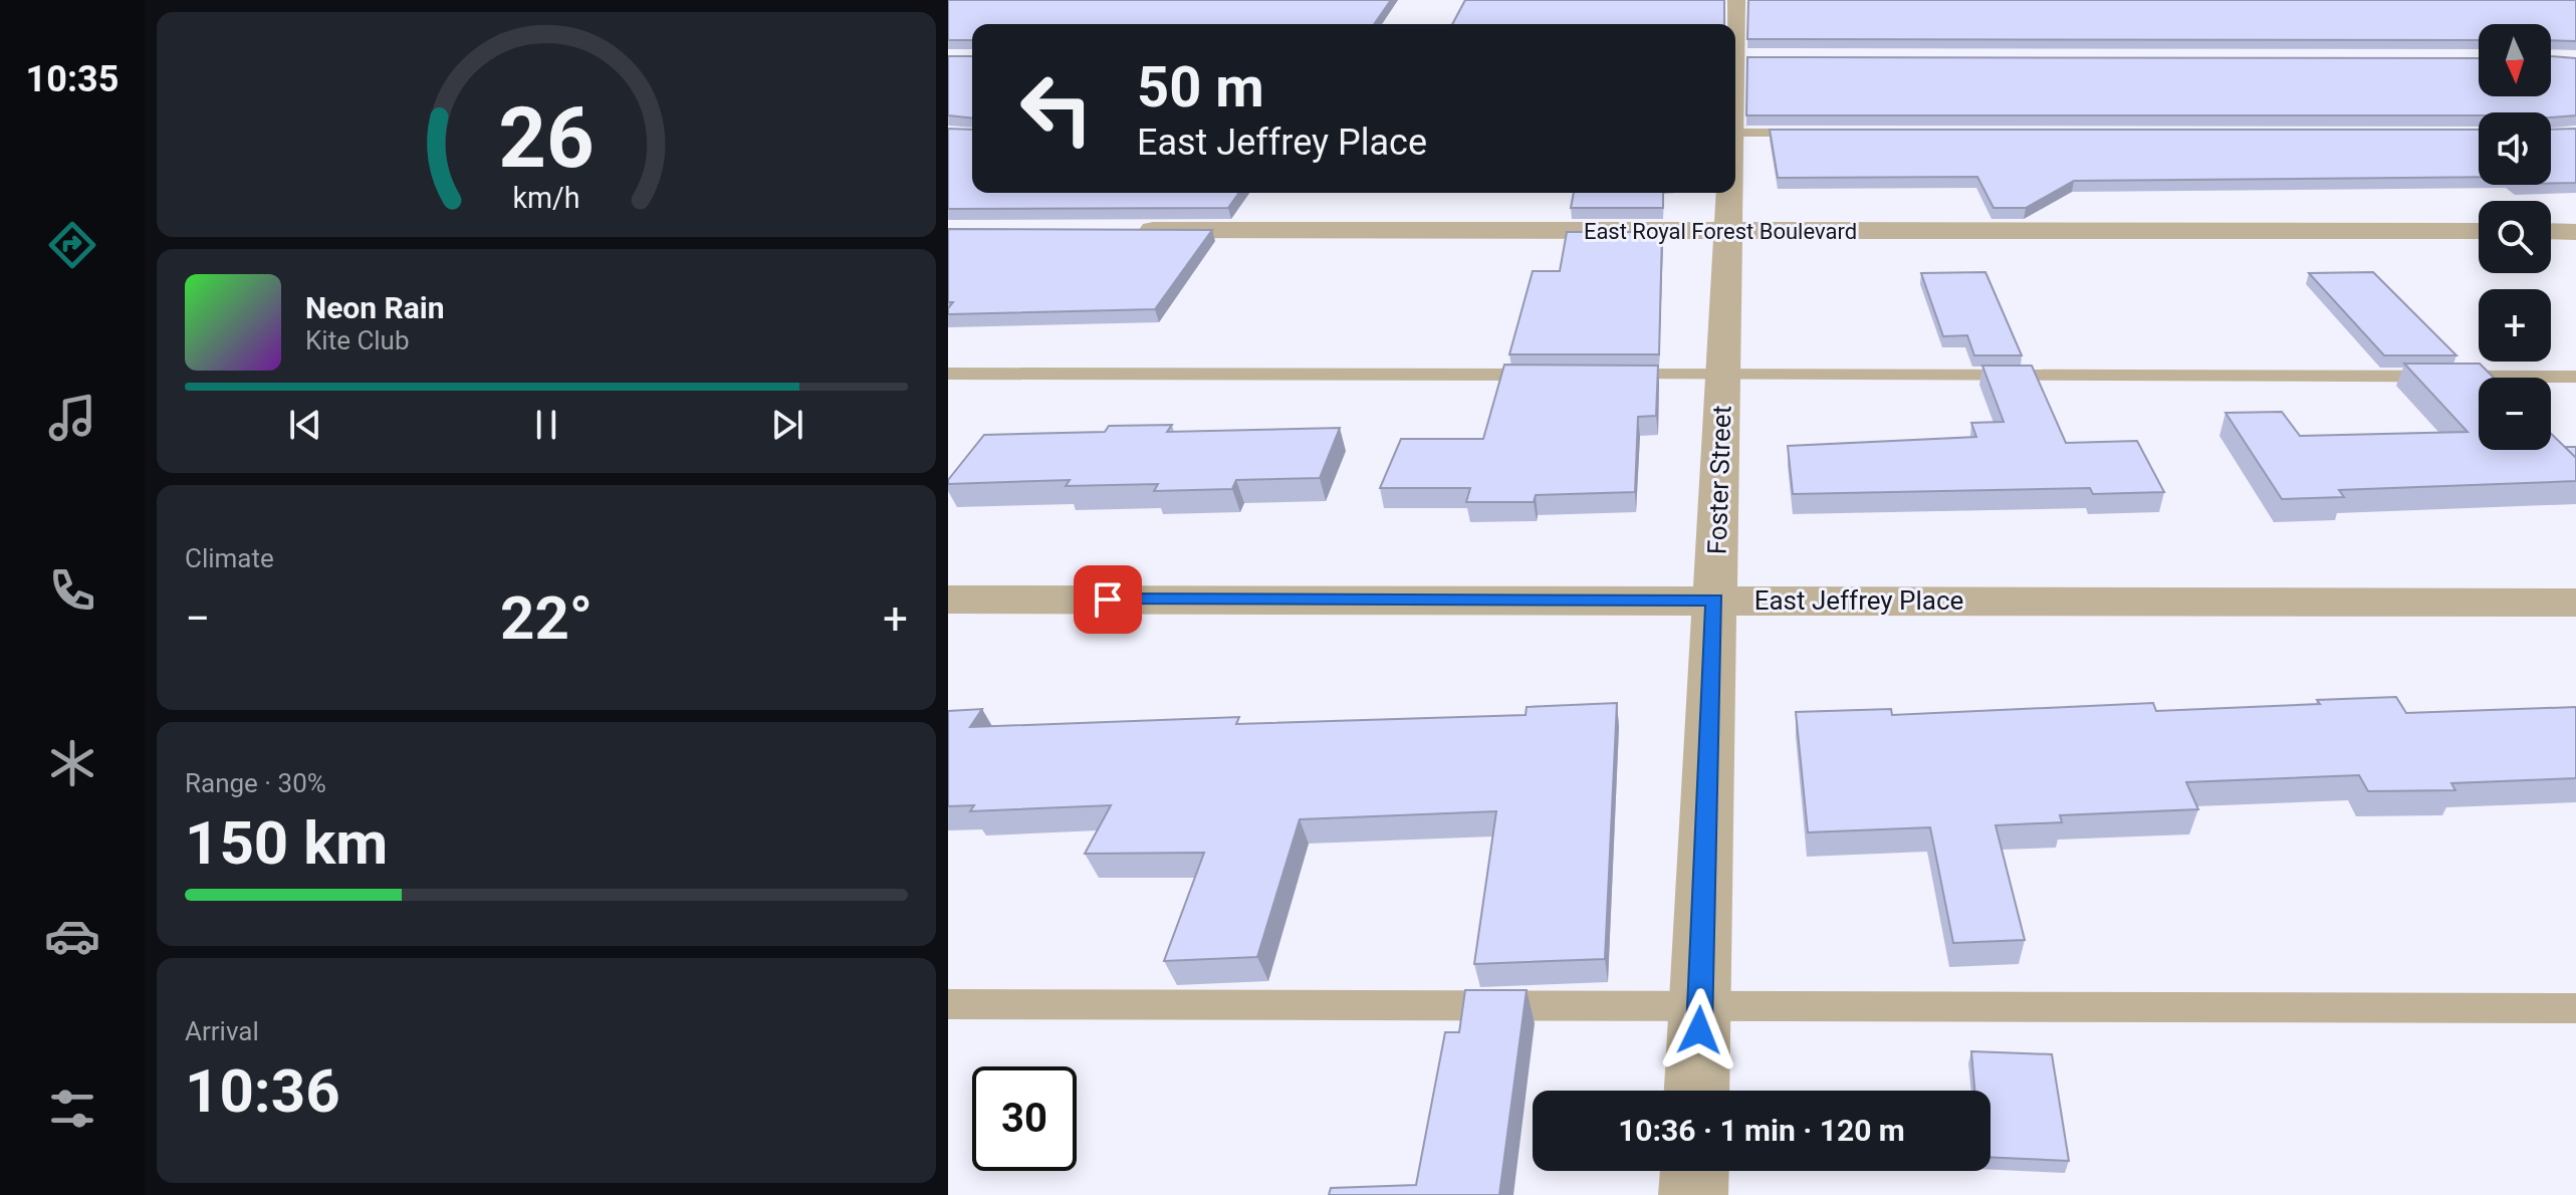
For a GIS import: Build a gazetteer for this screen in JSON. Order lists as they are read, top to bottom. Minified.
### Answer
{"streets":{"street":["East Royal Forest Boulevard","Foster Street","East Jeffrey Place"]},"crossings":[["East Royal Forest Boulevard","Foster Street"],["Foster Street","East Jeffrey Place"]],"north":"bottom","page":{"tabs":"10:35","map_buttons":["+","−"],"turn":["50 m","East Jeffrey Place"],"song":["Neon Rain","Kite Club"],"tile":["Climate",["Range · 30%","150 km"],["Arrival","10:36"]],"heat":["−","22°","+"],"limit":"30","trip":"10:36 · 1 min · 120 m","gauge":["26","km/h"]}}
